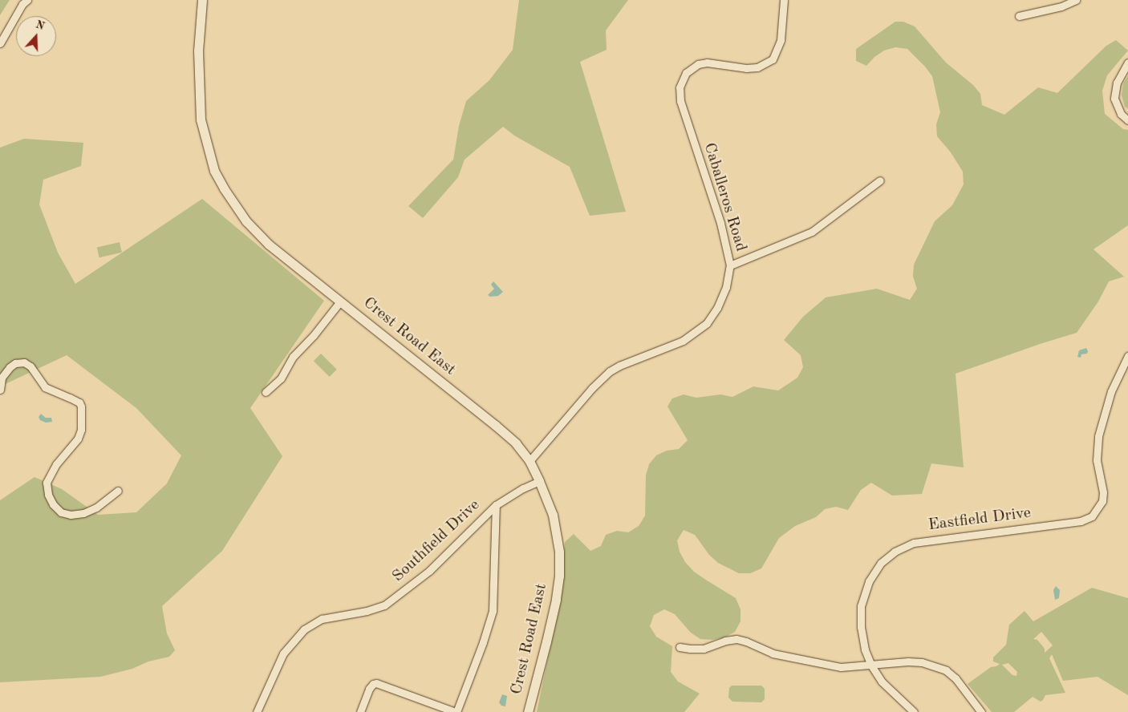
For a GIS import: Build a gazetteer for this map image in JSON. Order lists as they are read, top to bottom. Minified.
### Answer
{"streets":{"street":["Caballeros Road","Crest Road East","Eastfield Drive","Southfield Drive"]},"crossings":[["Caballeros Road","Crest Road East"],["Crest Road East","Southfield Drive"]],"north":"top"}
